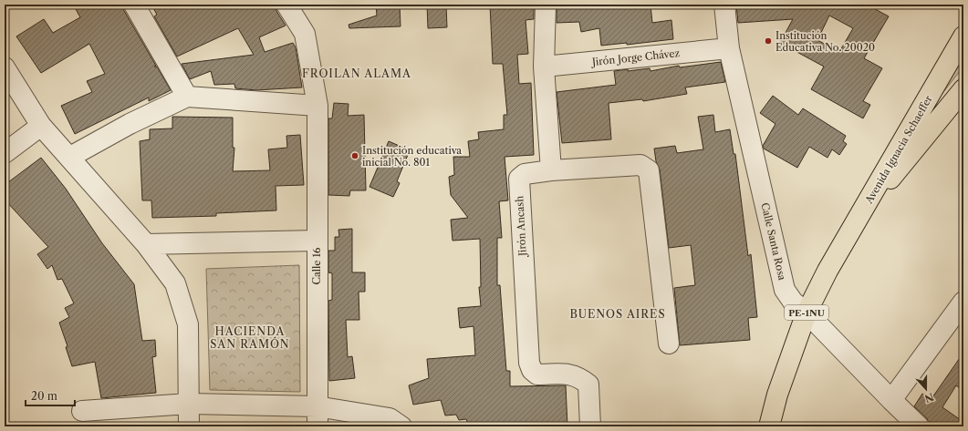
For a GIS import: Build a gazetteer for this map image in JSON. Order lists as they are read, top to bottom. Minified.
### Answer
{"streets":{"main road":["Avenida Ignacia Schaeffer","PE-1NU"],"street":["Jirón Jorge Chávez","Jirón Ancash","Calle Santa Rosa","Calle 16"]},"crossings":[["Jirón Jorge Chávez","Calle Santa Rosa"],["Avenida Ignacia Schaeffer","PE-1NU"],["Calle Santa Rosa","PE-1NU"]],"districts":["FROILAN ALAMA","BUENOS AIRES","HACIENDA SAN RAMÓN"],"places":["Institución Educativa No. 20020","Institución educativa inicial No. 801"],"scale_bar":"20 m","north":"bottom"}
